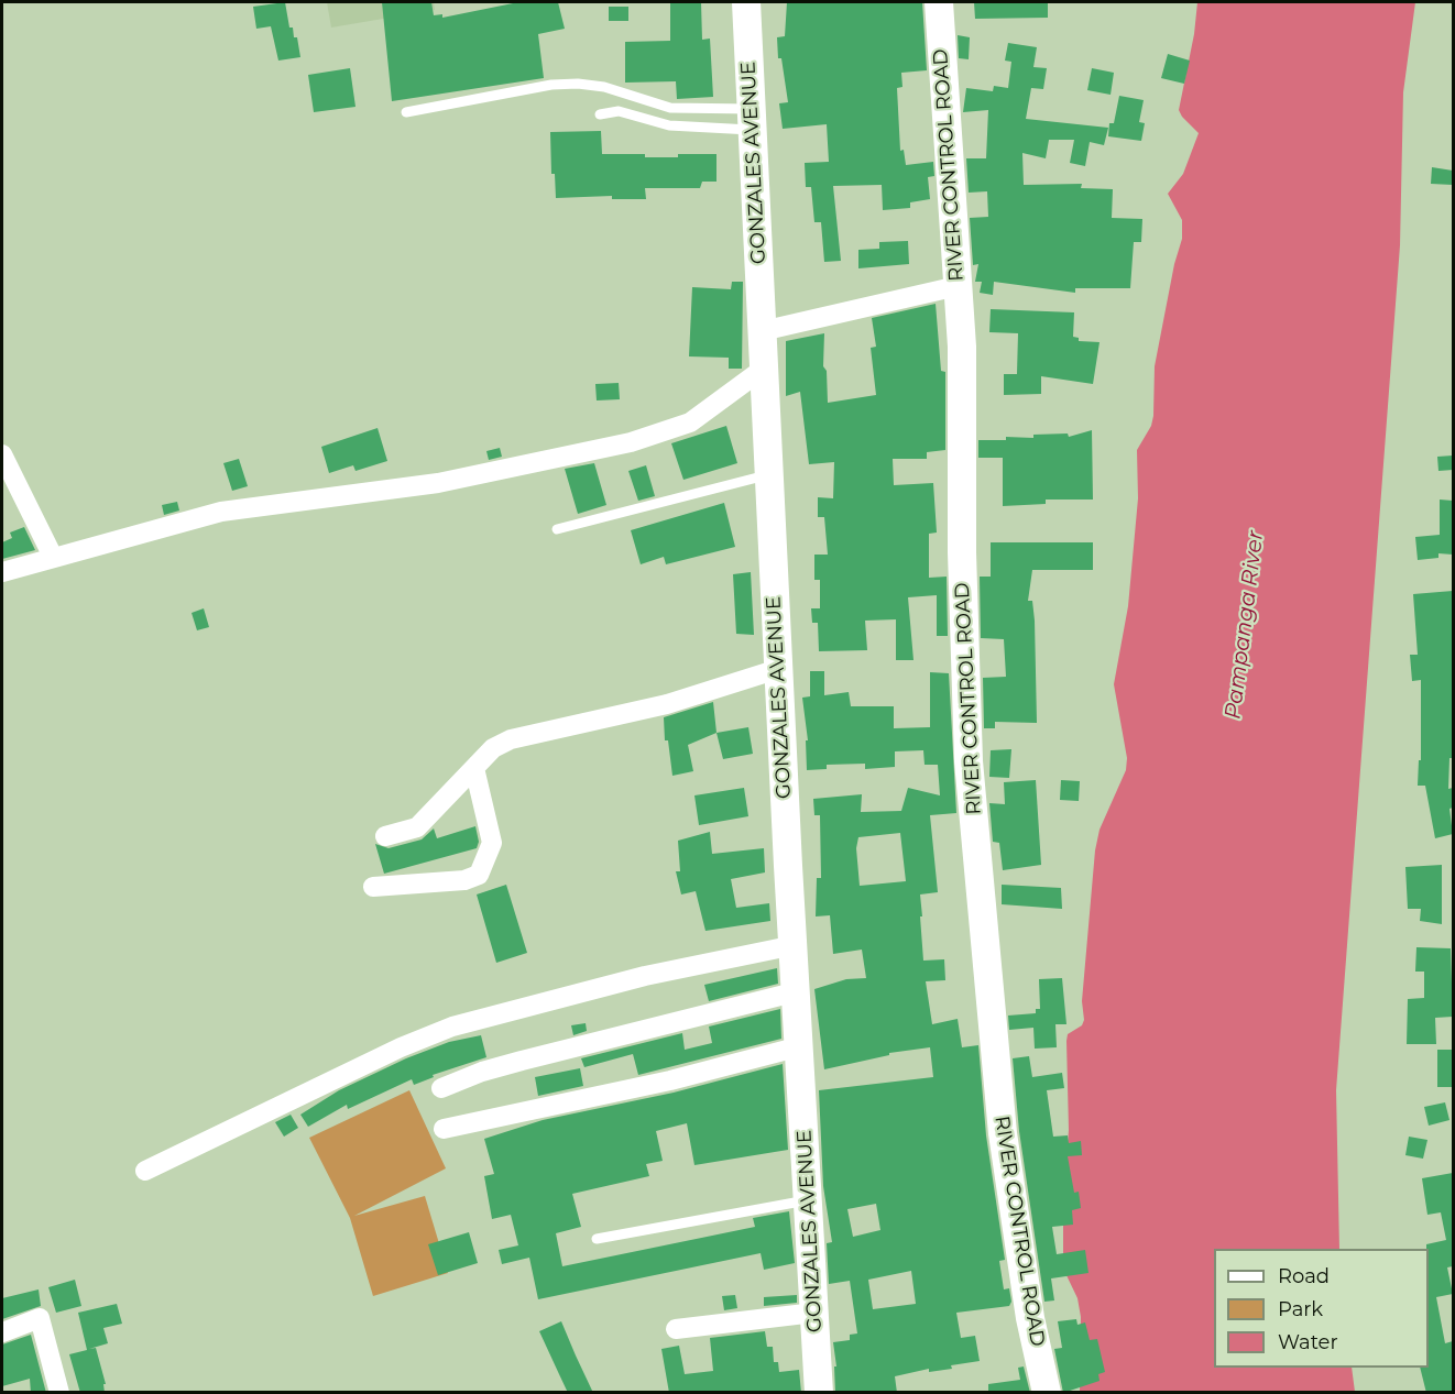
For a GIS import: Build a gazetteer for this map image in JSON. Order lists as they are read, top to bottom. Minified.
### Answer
{"streets":{"street":["GONZALES AVENUE","RIVER CONTROL ROAD"]},"water":["Pampanga River"],"legend":["Road","Park","Water"]}
